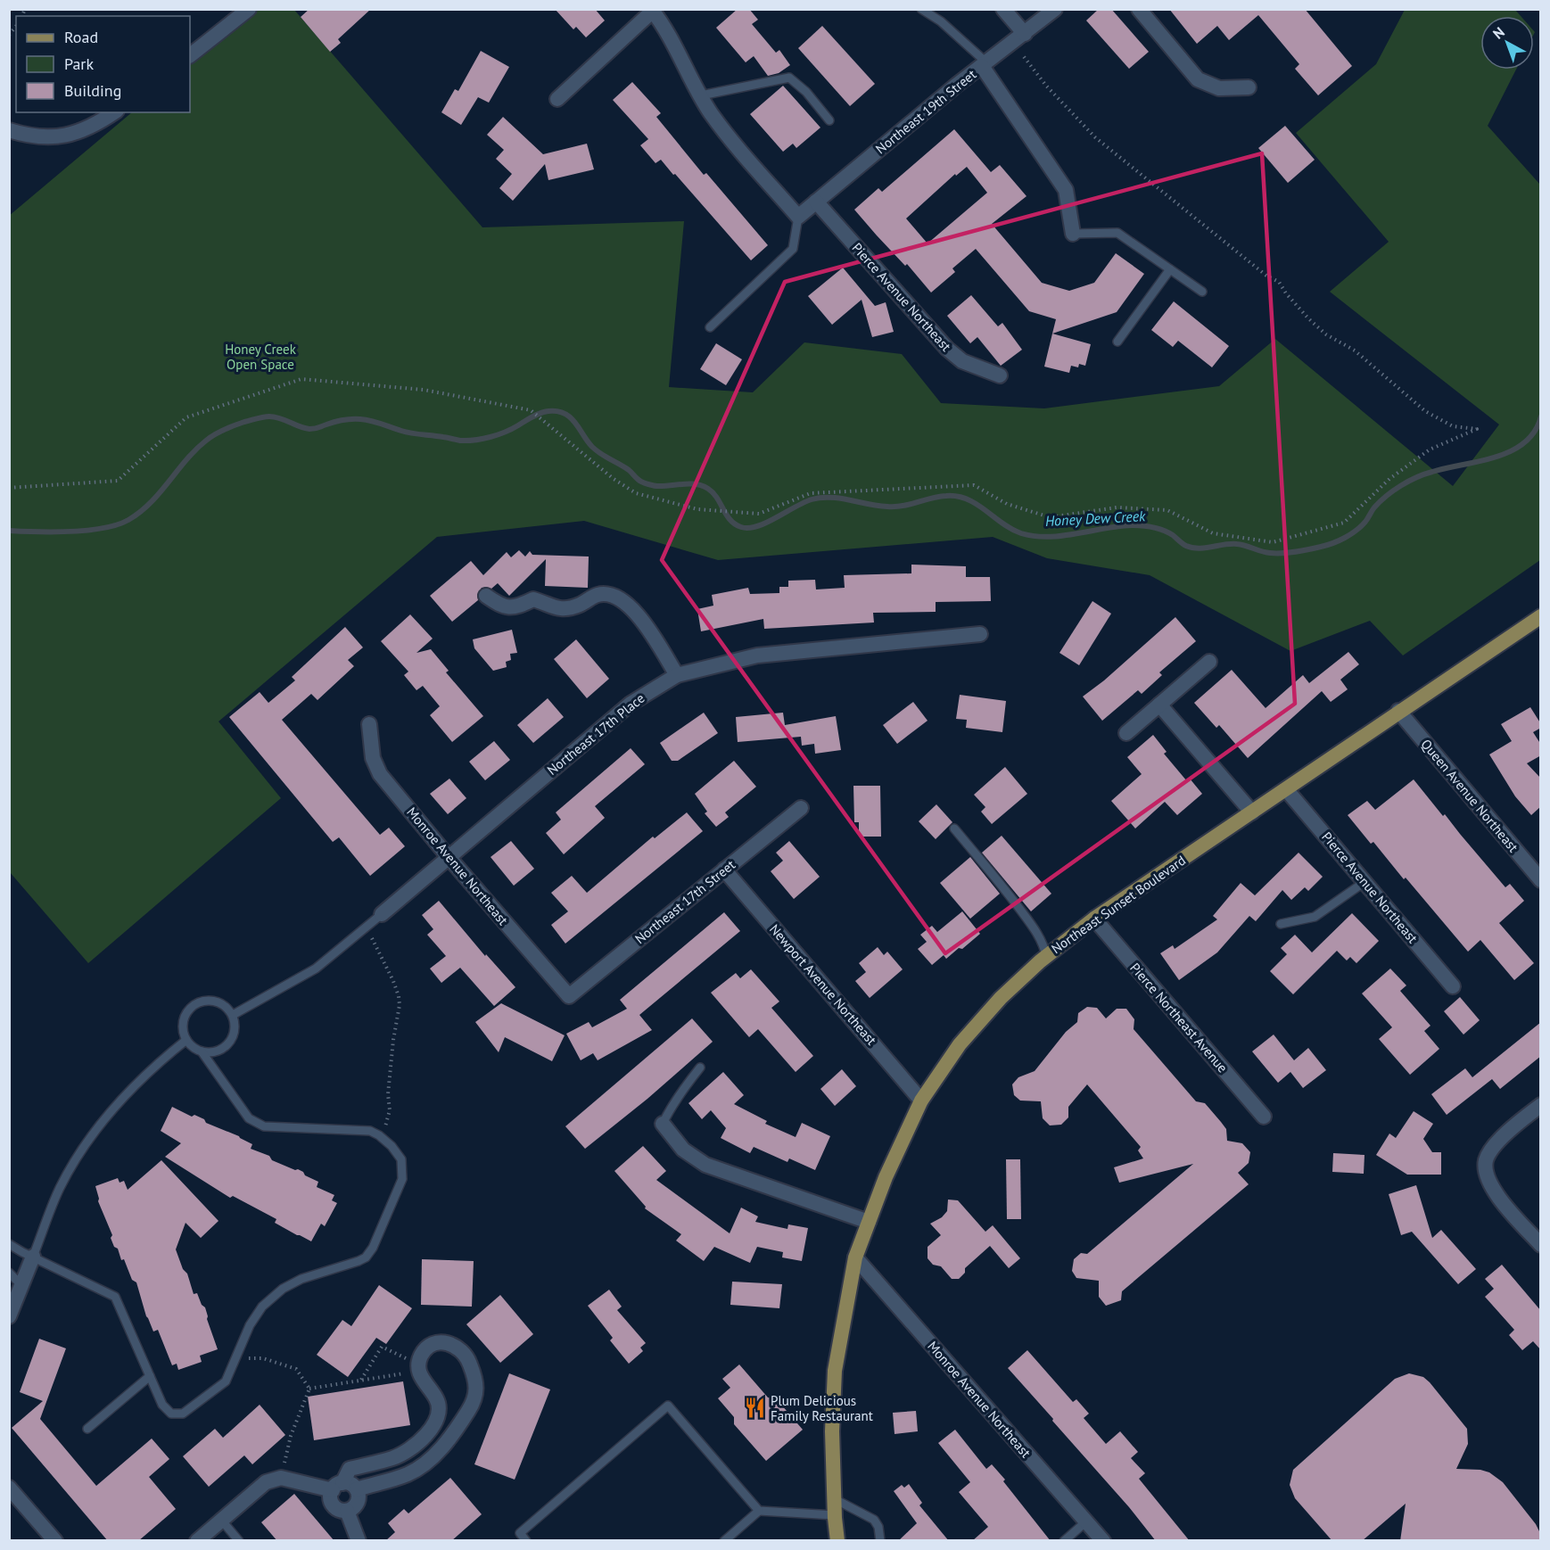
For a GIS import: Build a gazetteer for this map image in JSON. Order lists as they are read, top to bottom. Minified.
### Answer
{"streets":{"main road":["Northeast Sunset Boulevard"],"street":["Northeast 19th Street","Pierce Avenue Northeast","Northeast 17th Place","Queen Avenue Northeast","Monroe Avenue Northeast","Northeast 17th Street","Newport Avenue Northeast","Pierce Northeast Avenue"]},"crossings":[["Northeast 19th Street","Pierce Avenue Northeast"],["Pierce Avenue Northeast","Northeast Sunset Boulevard"],["Northeast 17th Place","Monroe Avenue Northeast"],["Queen Avenue Northeast","Northeast Sunset Boulevard"],["Monroe Avenue Northeast","Northeast 17th Street"],["Monroe Avenue Northeast","Northeast Sunset Boulevard"],["Northeast 17th Street","Newport Avenue Northeast"],["Northeast Sunset Boulevard","Newport Avenue Northeast"],["Northeast Sunset Boulevard","Pierce Northeast Avenue"]],"water":["Honey Dew Creek"],"parks":["Honey Creek Open Space"],"places":{"restaurant":["Plum Delicious Family Restaurant"]},"legend":["Road","Park","Building"],"north":"top left"}
